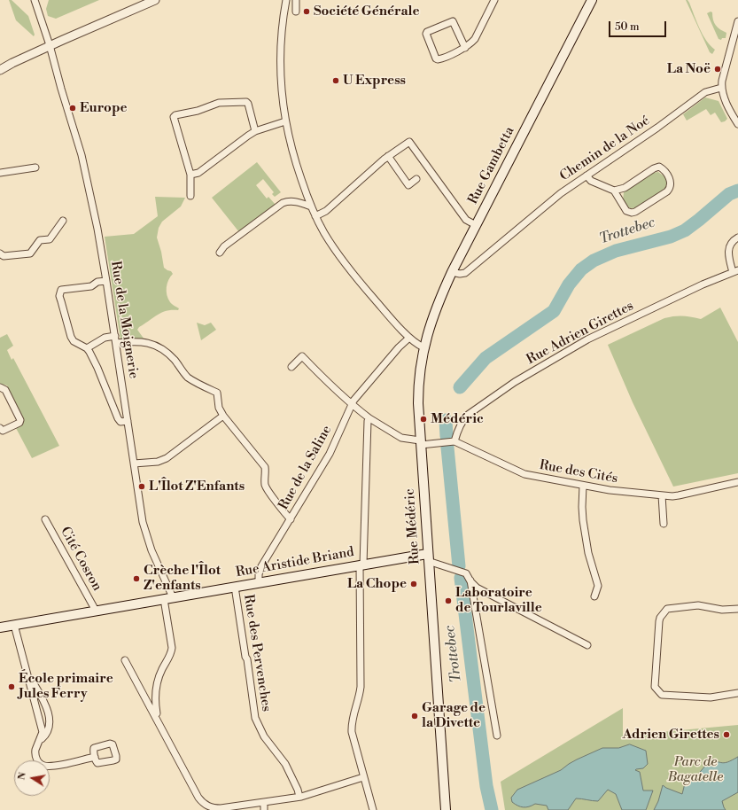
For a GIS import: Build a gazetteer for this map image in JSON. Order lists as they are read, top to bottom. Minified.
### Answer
{"streets":{"main road":["Rue Gambetta","Rue Médéric","Rue Aristide Briand"],"street":["Chemin de la Noé","Rue de la Moignerie","Rue Adrien Girettes","Rue de la Saline","Rue des Cités","Cité Cosron","Rue des Pervenches"]},"crossings":[["Chemin de la Noé","Rue Gambetta"],["Rue Gambetta","Rue Médéric"],["Rue de la Moignerie","Rue Aristide Briand"],["Rue Adrien Girettes","Rue des Cités"],["Rue de la Saline","Rue Aristide Briand"],["Rue Médéric","Rue Aristide Briand"],["Cité Cosron","Rue Aristide Briand"],["Rue Aristide Briand","Rue des Pervenches"]],"water":["Trottebec"],"parks":["Parc de Bagatelle"],"places":["Société Générale","La Noë","U Express","Europe","Médéric","L'Îlot Z'Enfants","Crèche l'Îlot Z'enfants","La Chope","Laboratoire de Tourlaville","École primaire Jules Ferry","Garage de la Divette","Adrien Girettes"],"scale_bar":"50 m","north":"left"}
